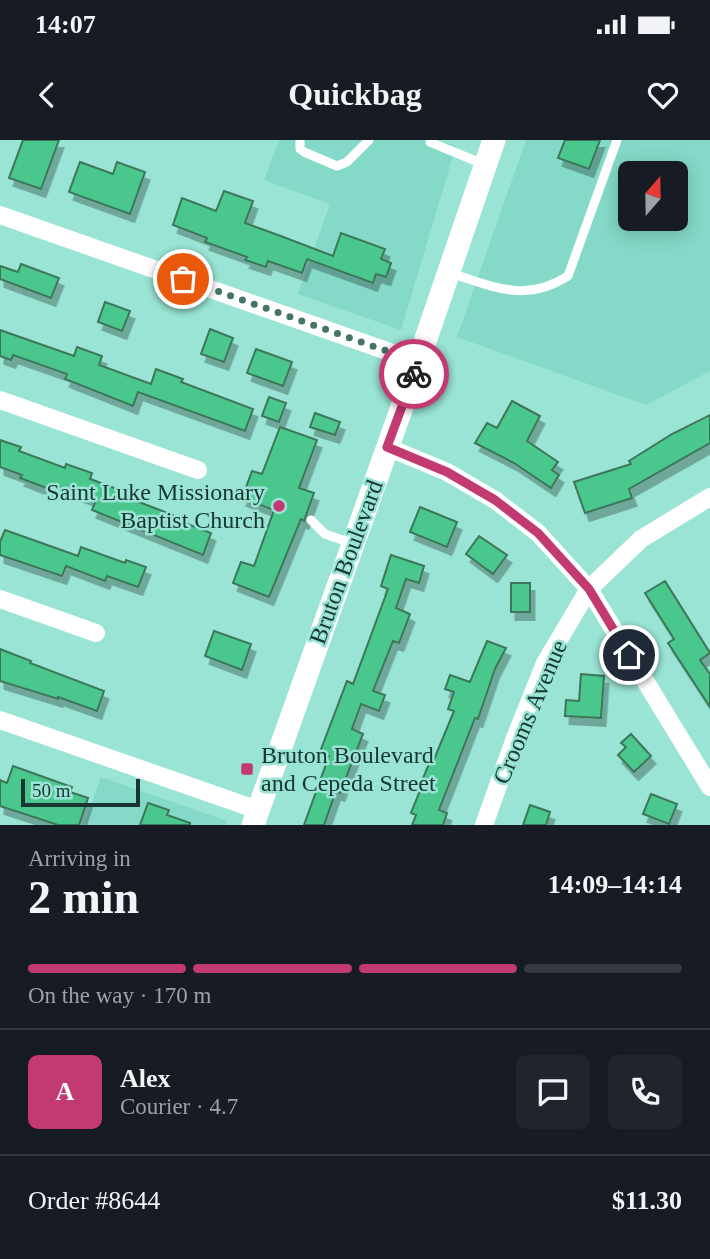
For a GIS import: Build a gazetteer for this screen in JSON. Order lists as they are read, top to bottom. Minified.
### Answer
{"streets":{"street":["Bruton Boulevard","Crooms Avenue"]},"places":{"other":["Saint Luke Missionary Baptist Church"],"transit":["Bruton Boulevard and Cepeda Street"]},"scale_bar":"50 m","north":"top","page":{"status":"14:07","header":"Quickbag","scale":"50 m","heading":["2 min","Arriving in","14:09–14:14"],"panel":["Alex","Courier · 4.7","Order #8644","$11.30"],"bar":"On the way · 170 m","round":"A"}}
